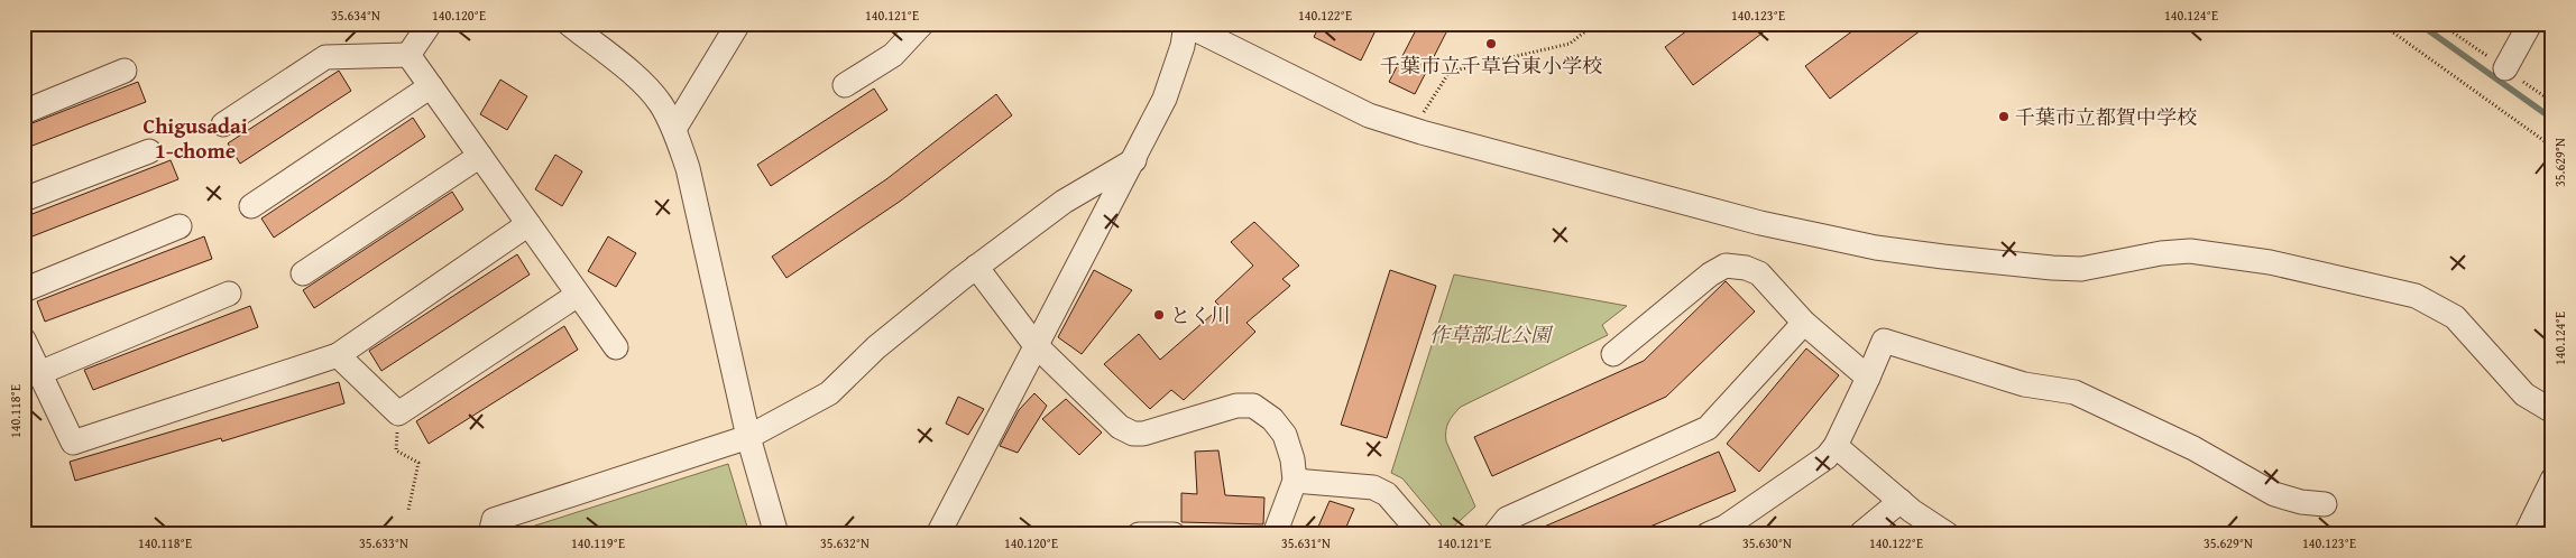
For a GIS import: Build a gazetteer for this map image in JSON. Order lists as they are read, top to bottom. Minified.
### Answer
{"districts":["Chigusadai 1-chome"],"parks":["作草部北公園"],"places":["千葉市立千草台東小学校","千葉市立都賀中学校","とく川"],"coordinates":["35.634°N","140.120°E","140.121°E","140.122°E","140.123°E","140.124°E","35.629°N","140.118°E","35.633°N","140.119°E","35.632°N","35.631°N","35.630°N"]}
